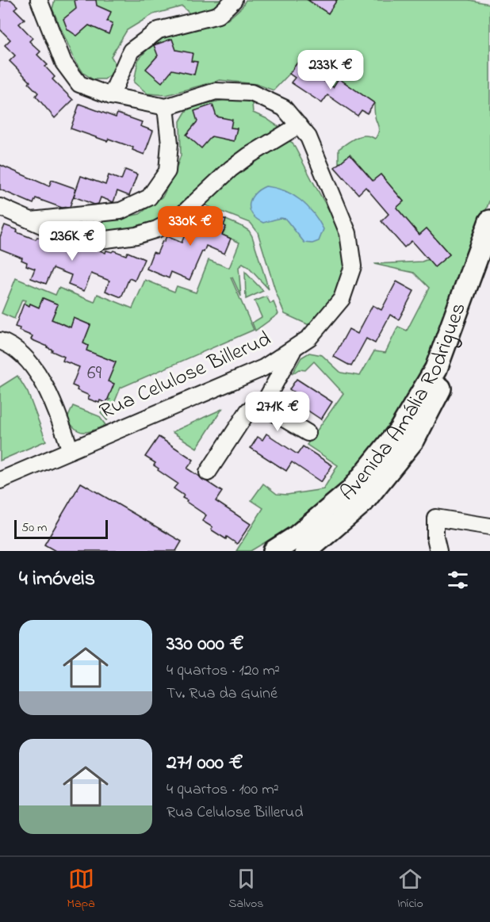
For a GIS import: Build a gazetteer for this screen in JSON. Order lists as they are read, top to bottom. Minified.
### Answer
{"streets":{"main road":["Avenida Amália Rodrigues"],"street":["Rua Celulose Billerud"]},"house_numbers":["69"],"scale_bar":"50 m","page":{"price":["233K €","330K €","236K €","271K €"],"scale":"50 m","heading":"4 imóveis","list":[{"name":"330 000 €","note":"4 quartos · 120 m² · Tv. Rua da Guiné"},{"name":"271 000 €","note":"4 quartos · 100 m² · Rua Celulose Billerud"}],"tabs":["Mapa","Salvos","Início"]}}
